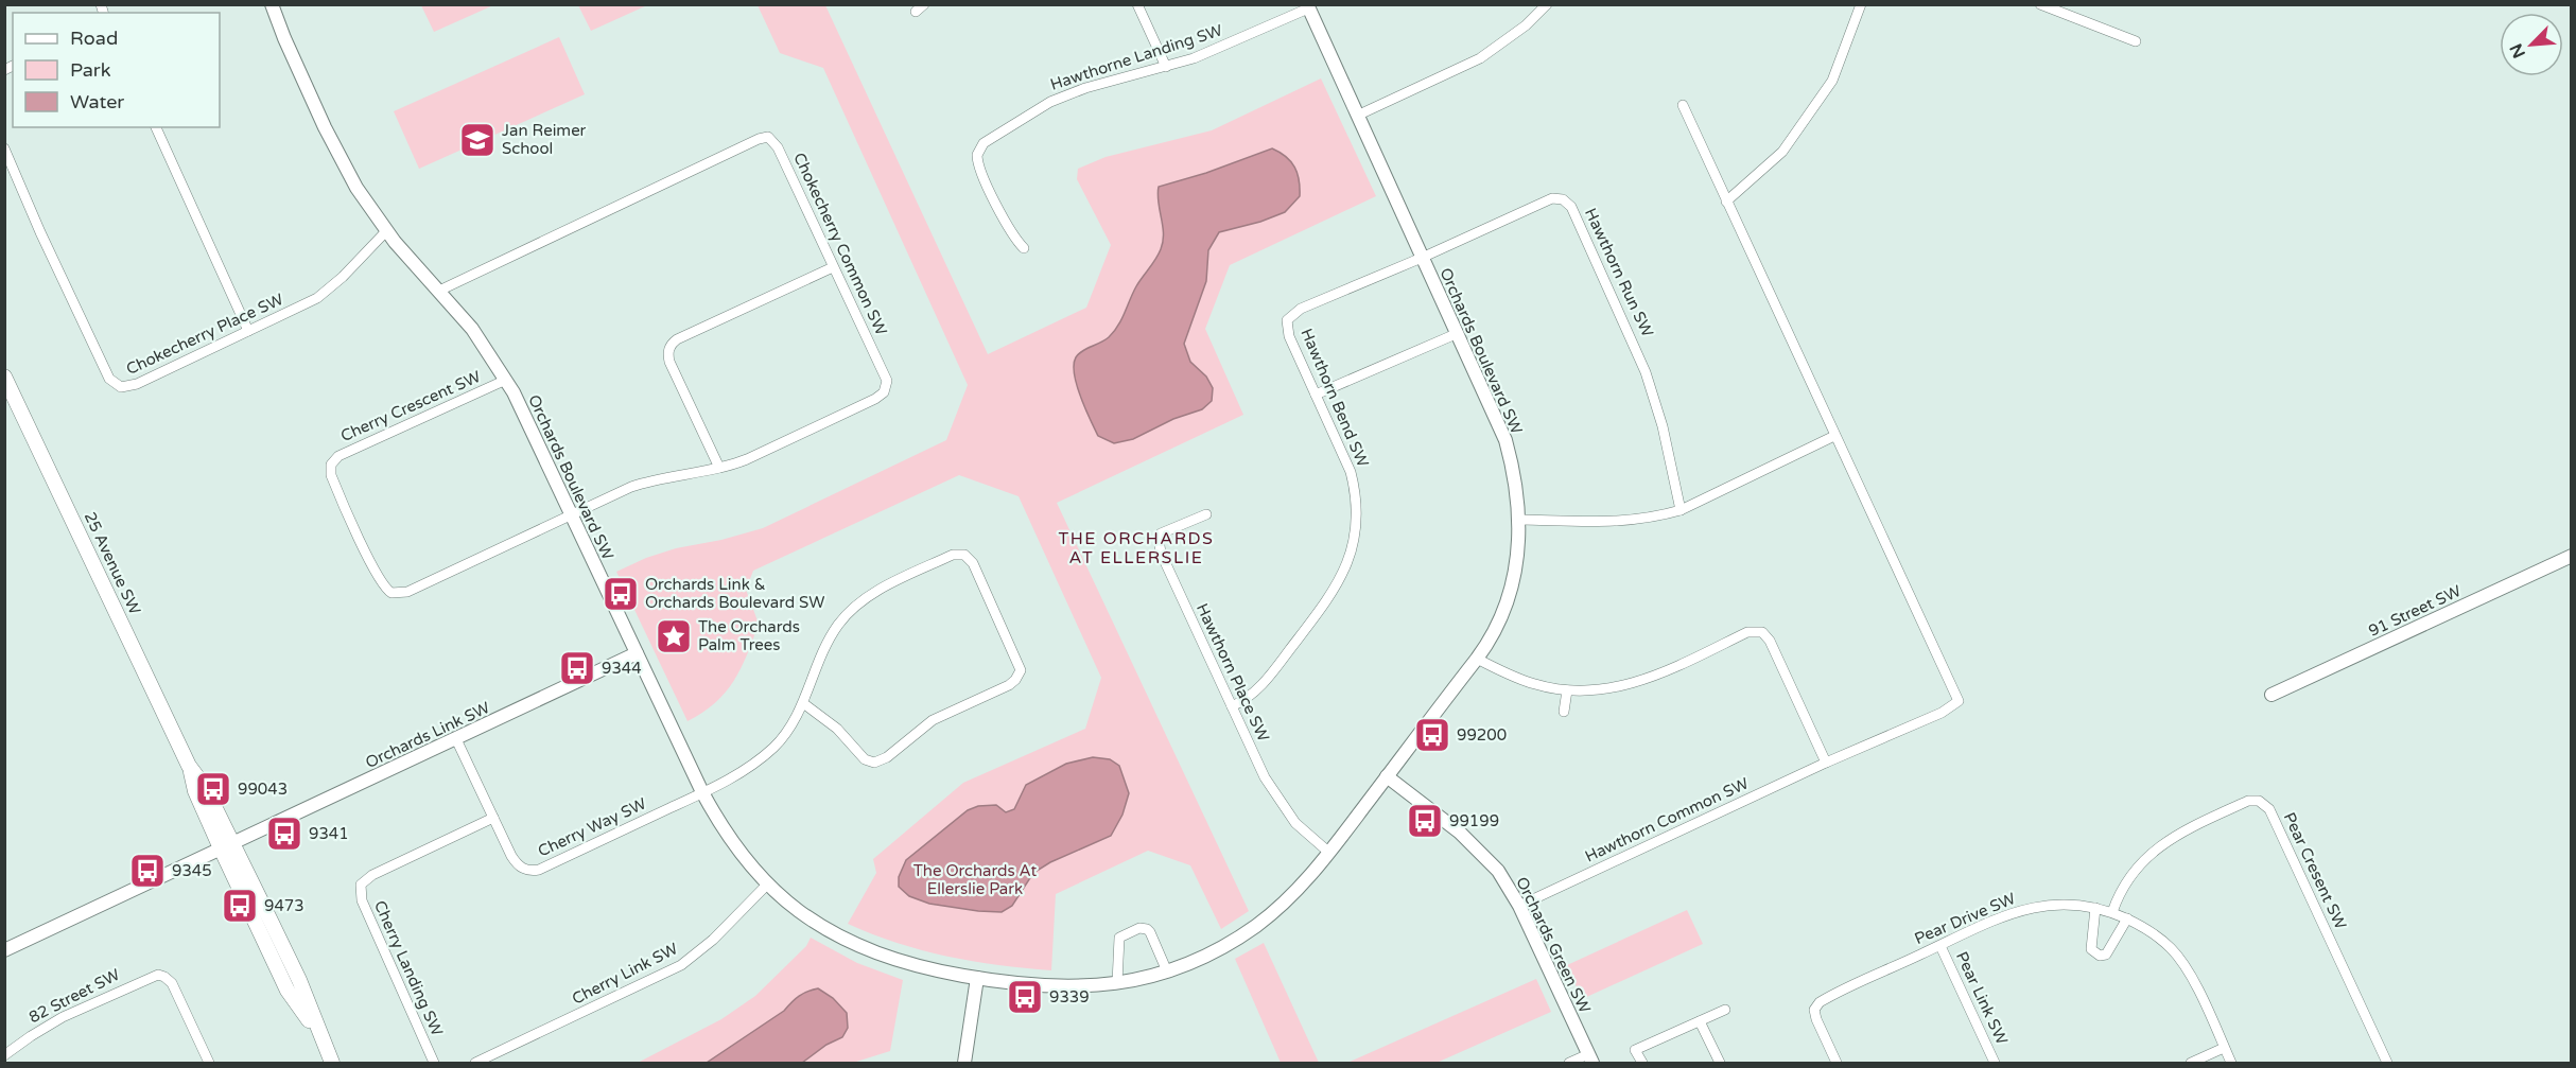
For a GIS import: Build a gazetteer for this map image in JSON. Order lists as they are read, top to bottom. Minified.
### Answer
{"streets":{"main road":["25 Avenue SW"],"street":["Hawthorne Landing SW","Chokecherry Common SW","Hawthorn Run SW","Chokecherry Place SW","Orchards Boulevard SW","Hawthorn Bend SW","Cherry Crescent SW","91 Street SW","Hawthorn Place SW","Orchards Link SW","Hawthorn Common SW","Cherry Way SW","Pear Cresent SW","Pear Drive SW","Orchards Green SW","Cherry Landing SW","Cherry Link SW","82 Street SW","Pear Link SW"]},"crossings":[["Hawthorne Landing SW","Orchards Boulevard SW"],["Chokecherry Common SW","Orchards Boulevard SW"],["Chokecherry Common SW","Cherry Crescent SW"],["Hawthorn Run SW","Orchards Boulevard SW"],["Hawthorn Run SW","Hawthorn Bend SW"],["Chokecherry Place SW","Orchards Boulevard SW"],["Orchards Boulevard SW","Hawthorn Bend SW"],["Orchards Boulevard SW","Cherry Crescent SW"],["Orchards Boulevard SW","Hawthorn Place SW"],["Orchards Boulevard SW","Orchards Link SW"],["Orchards Boulevard SW","Cherry Way SW"],["Orchards Boulevard SW","Orchards Green SW"],["Orchards Boulevard SW","Cherry Link SW"],["Hawthorn Bend SW","Hawthorn Place SW"],["25 Avenue SW","Orchards Link SW"],["Orchards Link SW","Cherry Way SW"],["Hawthorn Common SW","Orchards Green SW"],["Cherry Way SW","Cherry Landing SW"],["Pear Cresent SW","Pear Drive SW"],["Pear Drive SW","Pear Link SW"]],"districts":["THE ORCHARDS AT ELLERSLIE"],"parks":["The Orchards At Ellerslie Park"],"places":{"school or university":["Jan Reimer School"],"bus stop":["Orchards Link & Orchards Boulevard SW","9344","99200","99043","99199","9341","9345","9473","9339"],"place":["The Orchards Palm Trees"]},"legend":["Road","Park","Water"],"north":"bottom left"}
